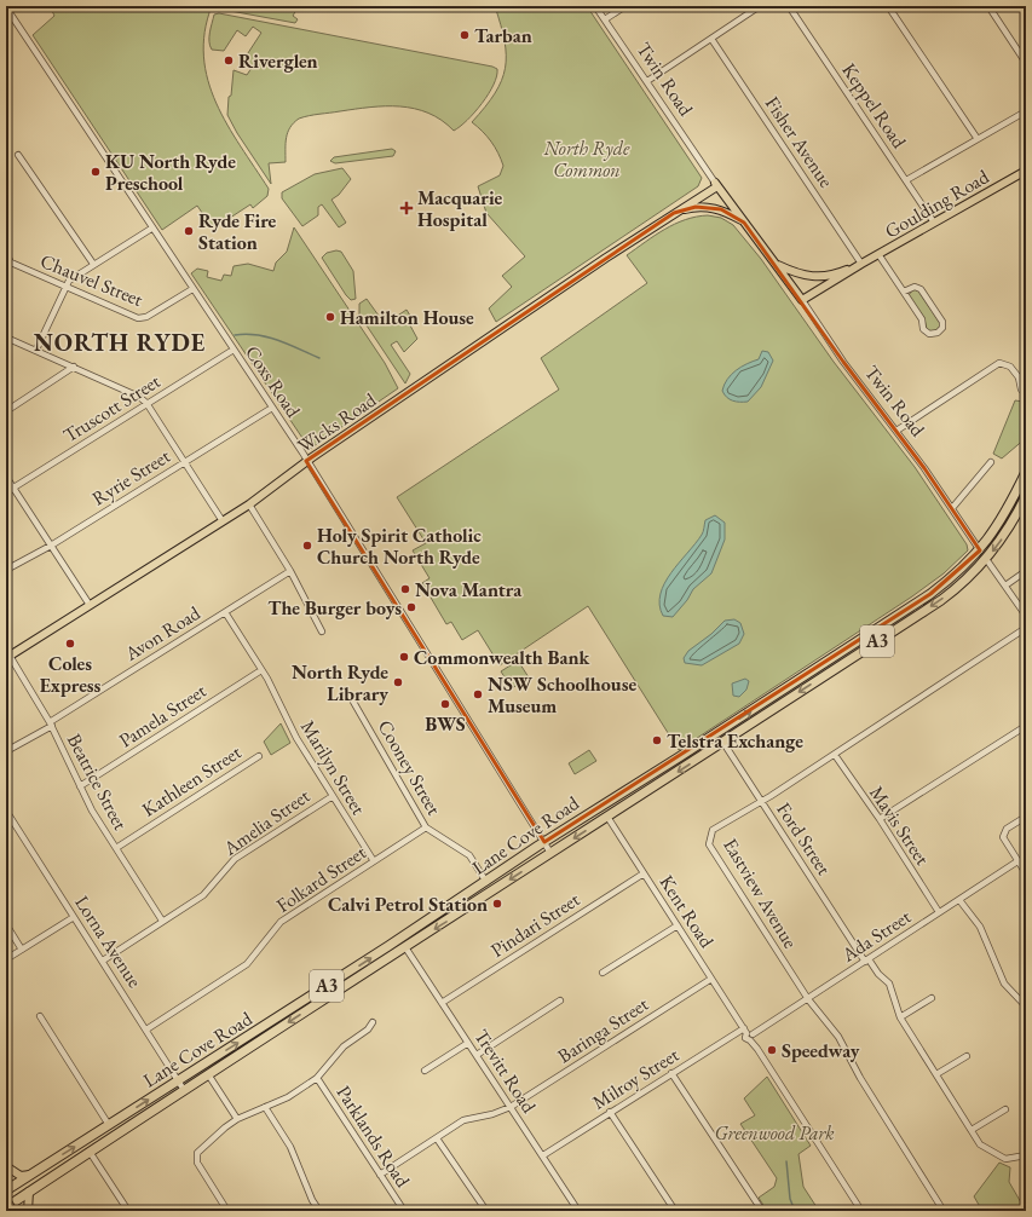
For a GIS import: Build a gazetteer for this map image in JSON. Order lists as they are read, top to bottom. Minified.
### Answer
{"streets":{"highway":["Twin Road","A3","Lane Cove Road","Ford Street","Kent Road"],"main road":["Goulding Road","Wicks Road"],"street":["Keppel Road","Fisher Avenue","Chauvel Street","Coxs Road","Truscott Street","Ryrie Street","Avon Road","Pamela Street","Marilyn Street","Cooney Street","Kathleen Street","Beatrice Street","Amelia Street","Mavis Street","Folkard Street","Eastview Avenue","Pindari Street","Ada Street","Lorna Avenue","Baringa Street","Trevitt Road","Milroy Street","Parklands Road"]},"crossings":[["Twin Road","Goulding Road"],["Twin Road","Wicks Road"],["Twin Road","Lane Cove Road"],["Keppel Road","Goulding Road"],["Fisher Avenue","Goulding Road"],["Chauvel Street","Coxs Road"],["Coxs Road","Truscott Street"],["Coxs Road","Wicks Road"],["Coxs Road","Ryrie Street"],["Coxs Road","Lane Cove Road"],["Wicks Road","Beatrice Street"],["Avon Road","Marilyn Street"],["Avon Road","Beatrice Street"],["Pamela Street","Marilyn Street"],["Pamela Street","Beatrice Street"],["Marilyn Street","Amelia Street"],["Marilyn Street","Folkard Street"],["Cooney Street","Lane Cove Road"],["Cooney Street","Folkard Street"],["Kathleen Street","Beatrice Street"],["Beatrice Street","Amelia Street"],["Amelia Street","Lorna Avenue"],["Mavis Street","Eastview Avenue"],["Mavis Street","Ada Street"],["Lane Cove Road","Ford Street"],["Lane Cove Road","Kent Road"],["Lane Cove Road","Lorna Avenue"],["Lane Cove Road","Trevitt Road"],["Ford Street","Eastview Avenue"],["Ford Street","Ada Street"],["Folkard Street","Lorna Avenue"],["Eastview Avenue","Ada Street"],["Kent Road","Pindari Street"],["Kent Road","Ada Street"],["Kent Road","Baringa Street"],["Kent Road","Milroy Street"],["Pindari Street","Trevitt Road"],["Ada Street","Milroy Street"],["Baringa Street","Trevitt Road"],["Baringa Street","Parklands Road"],["Trevitt Road","Milroy Street"]],"districts":["NORTH RYDE"],"parks":["North Ryde Common","Greenwood Park"],"places":{"other":["Tarban","Riverglen","KU North Ryde Preschool","Ryde Fire Station","Hamilton House","Holy Spirit Catholic Church North Ryde","Nova Mantra","The Burger boys","Coles Express","Commonwealth Bank","North Ryde Library","NSW Schoolhouse Museum","BWS","Telstra Exchange","Calvi Petrol Station","Speedway"],"health":["Macquarie Hospital"]}}
